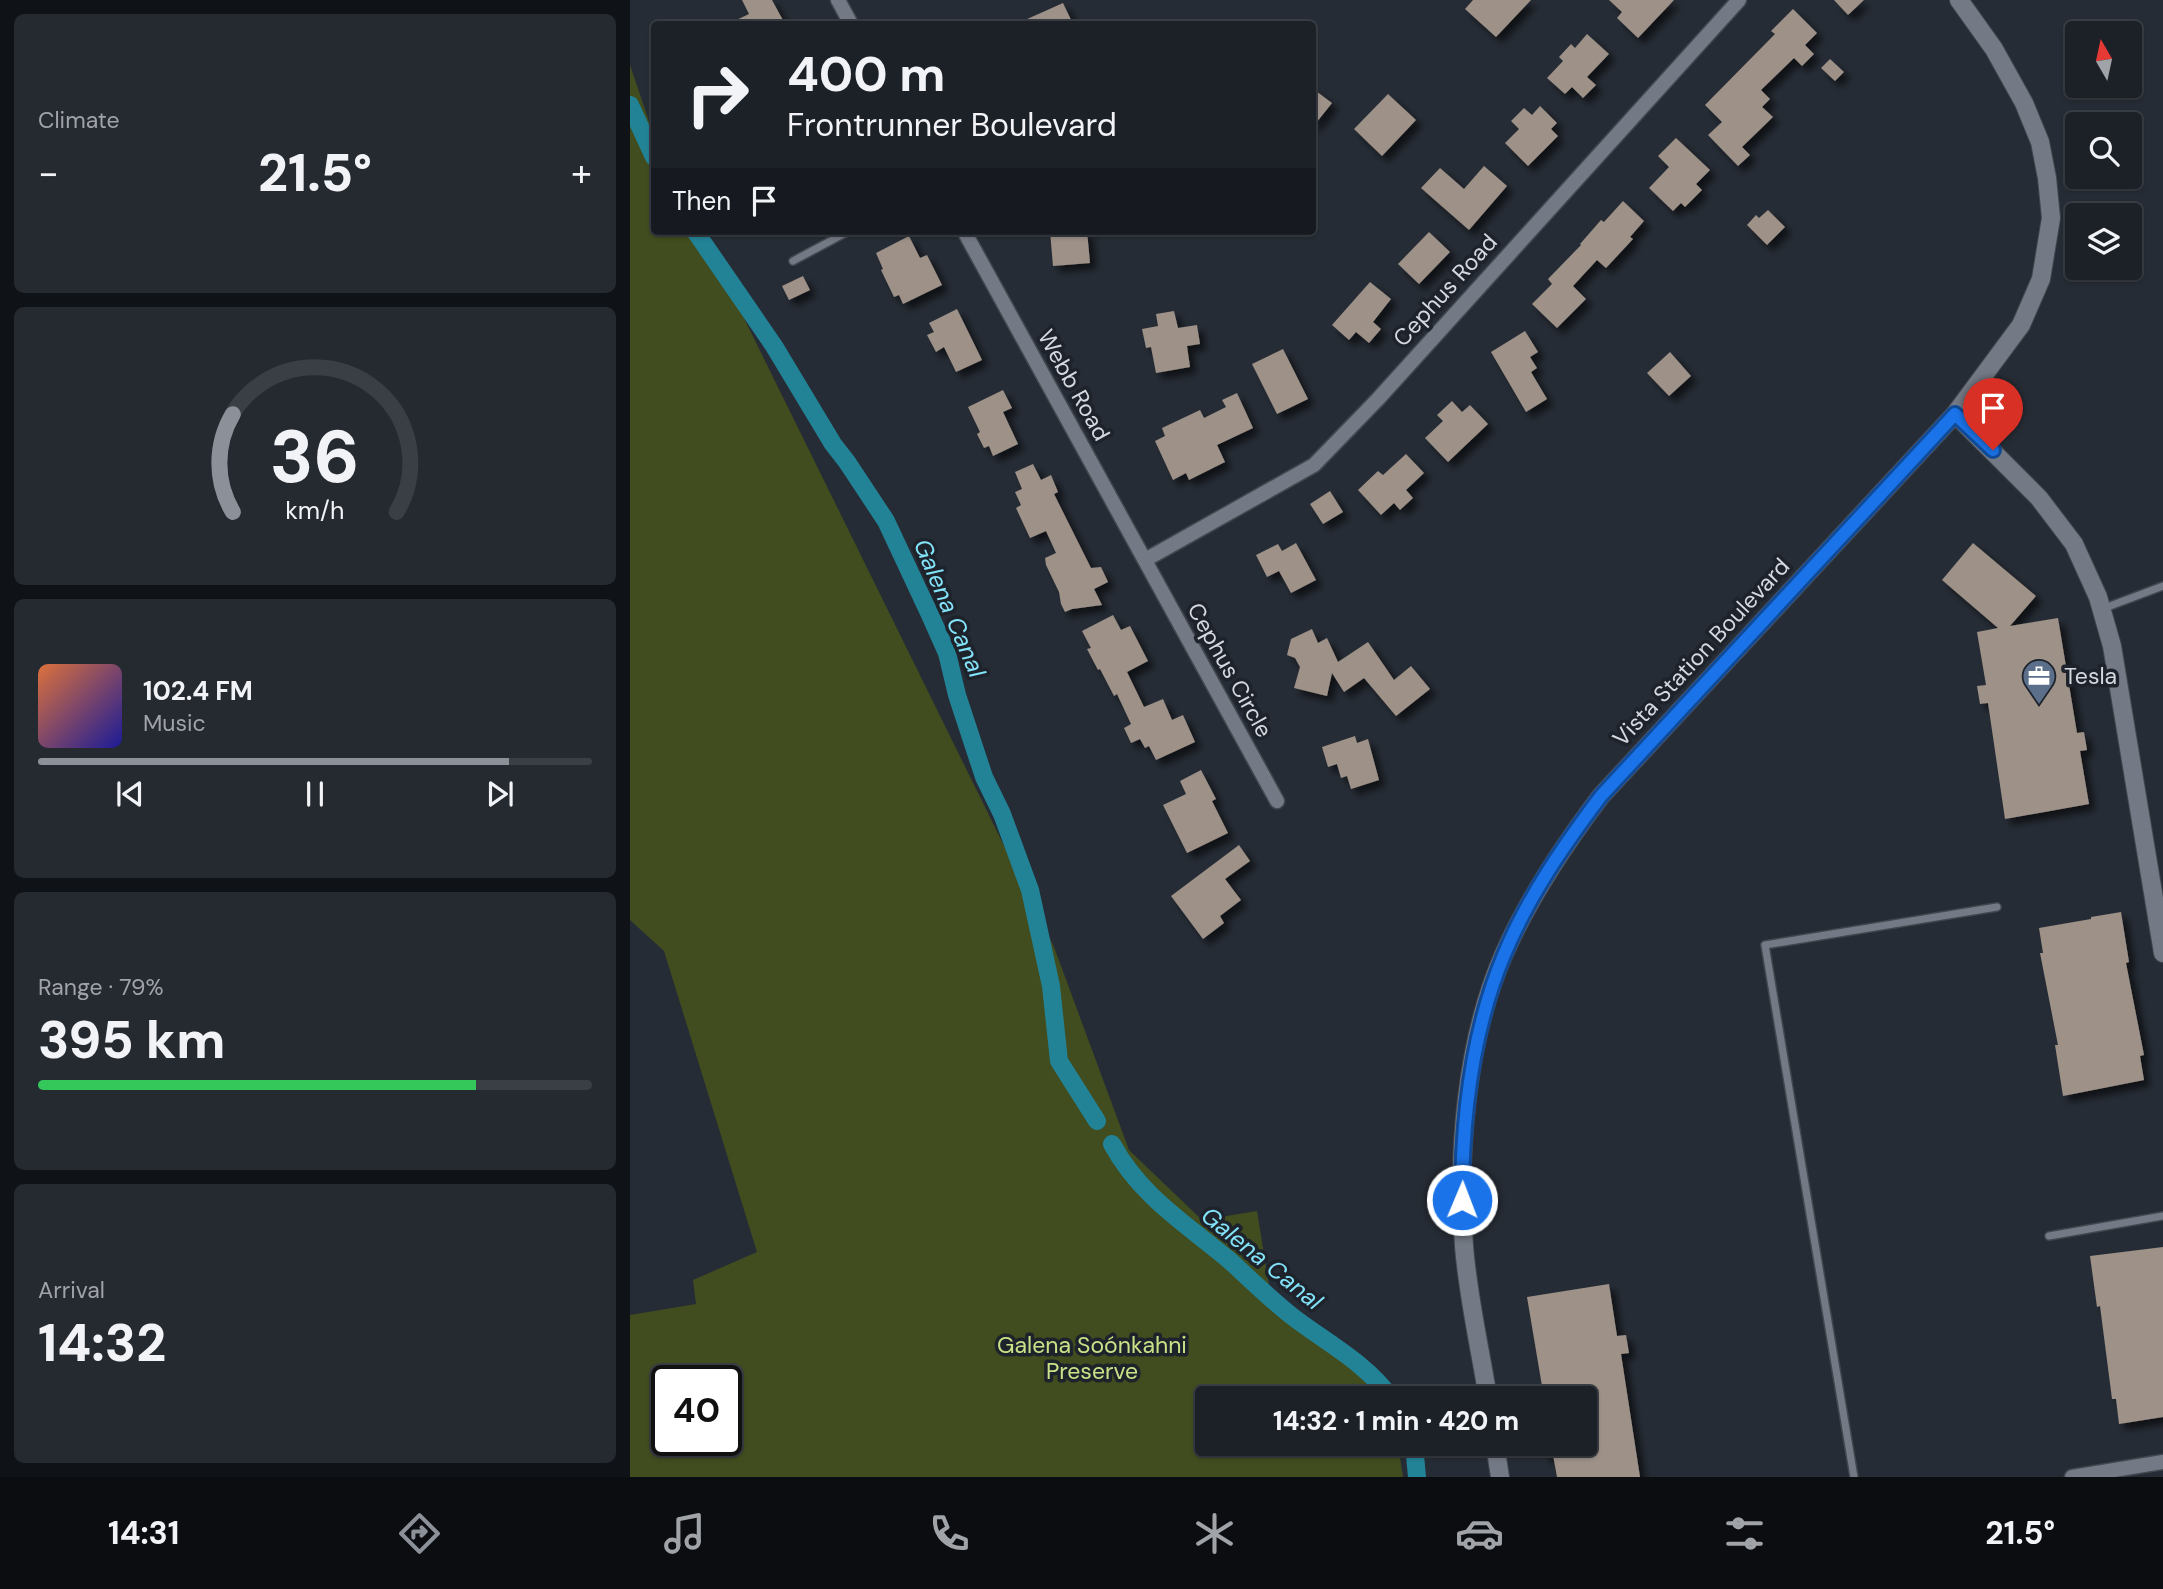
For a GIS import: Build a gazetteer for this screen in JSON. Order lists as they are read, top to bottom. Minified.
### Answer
{"streets":{"street":["Cephus Road","Webb Road","Vista Station Boulevard","Cephus Circle"]},"crossings":[["Cephus Road","Webb Road"],["Cephus Road","Cephus Circle"],["Webb Road","Cephus Circle"]],"water":["Galena Canal"],"parks":["Galena Soónkahni Preserve"],"places":{"office":["Tesla"]},"north":"top","page":{"tile":["Climate",["Range · 79%","395 km"],["Arrival","14:32"]],"turn":["400 m","Frontrunner Boulevard"],"heat":["−","21.5°","+"],"then":"Then","song":["102.4 FM","Music"],"limit":"40","trip":"14:32 · 1 min · 420 m","tabs":["14:31","21.5°"],"gauge":["36","km/h"]}}
